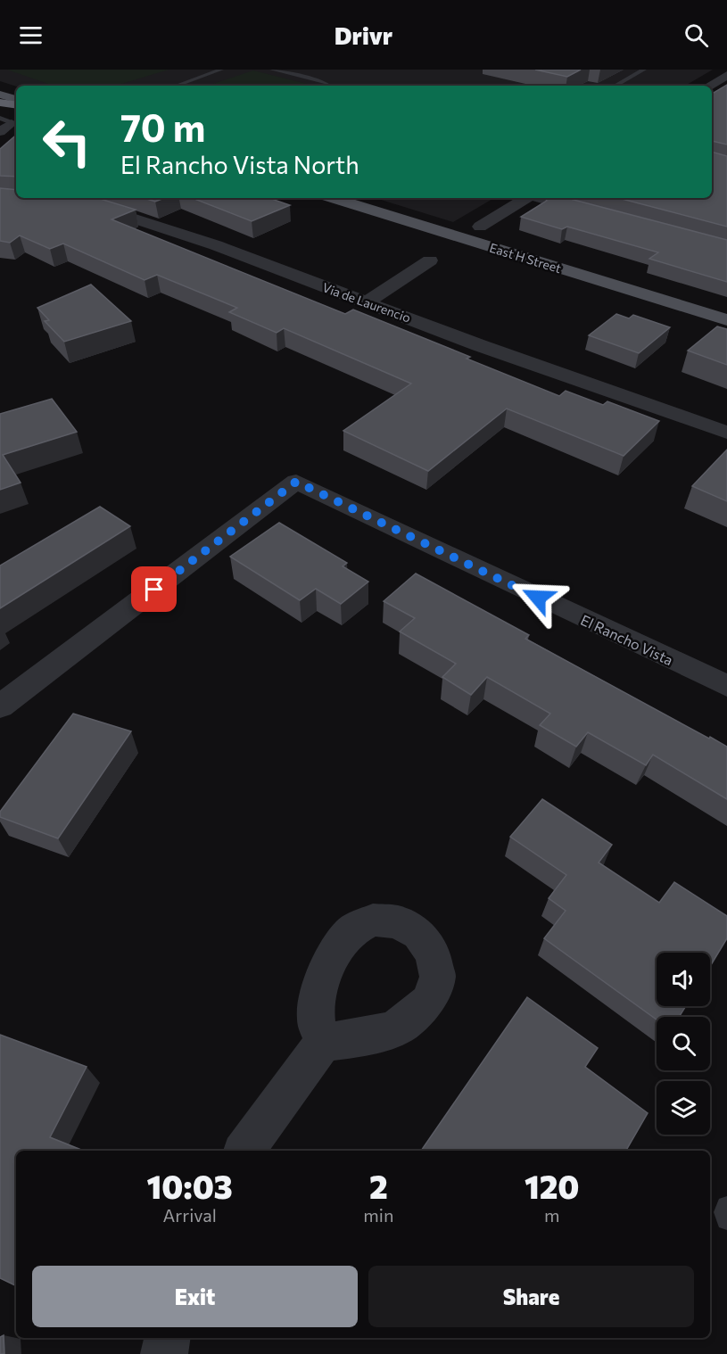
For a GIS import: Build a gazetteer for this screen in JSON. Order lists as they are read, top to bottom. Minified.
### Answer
{"streets":{"main road":["East H Street"],"street":["Via de Laurencio","El Rancho Vista"]},"page":{"header":"Drivr","turn":["70 m","El Rancho Vista North"],"eta":["10:03","Arrival","2","min","120","m"],"buttons":["Exit","Share"]}}
